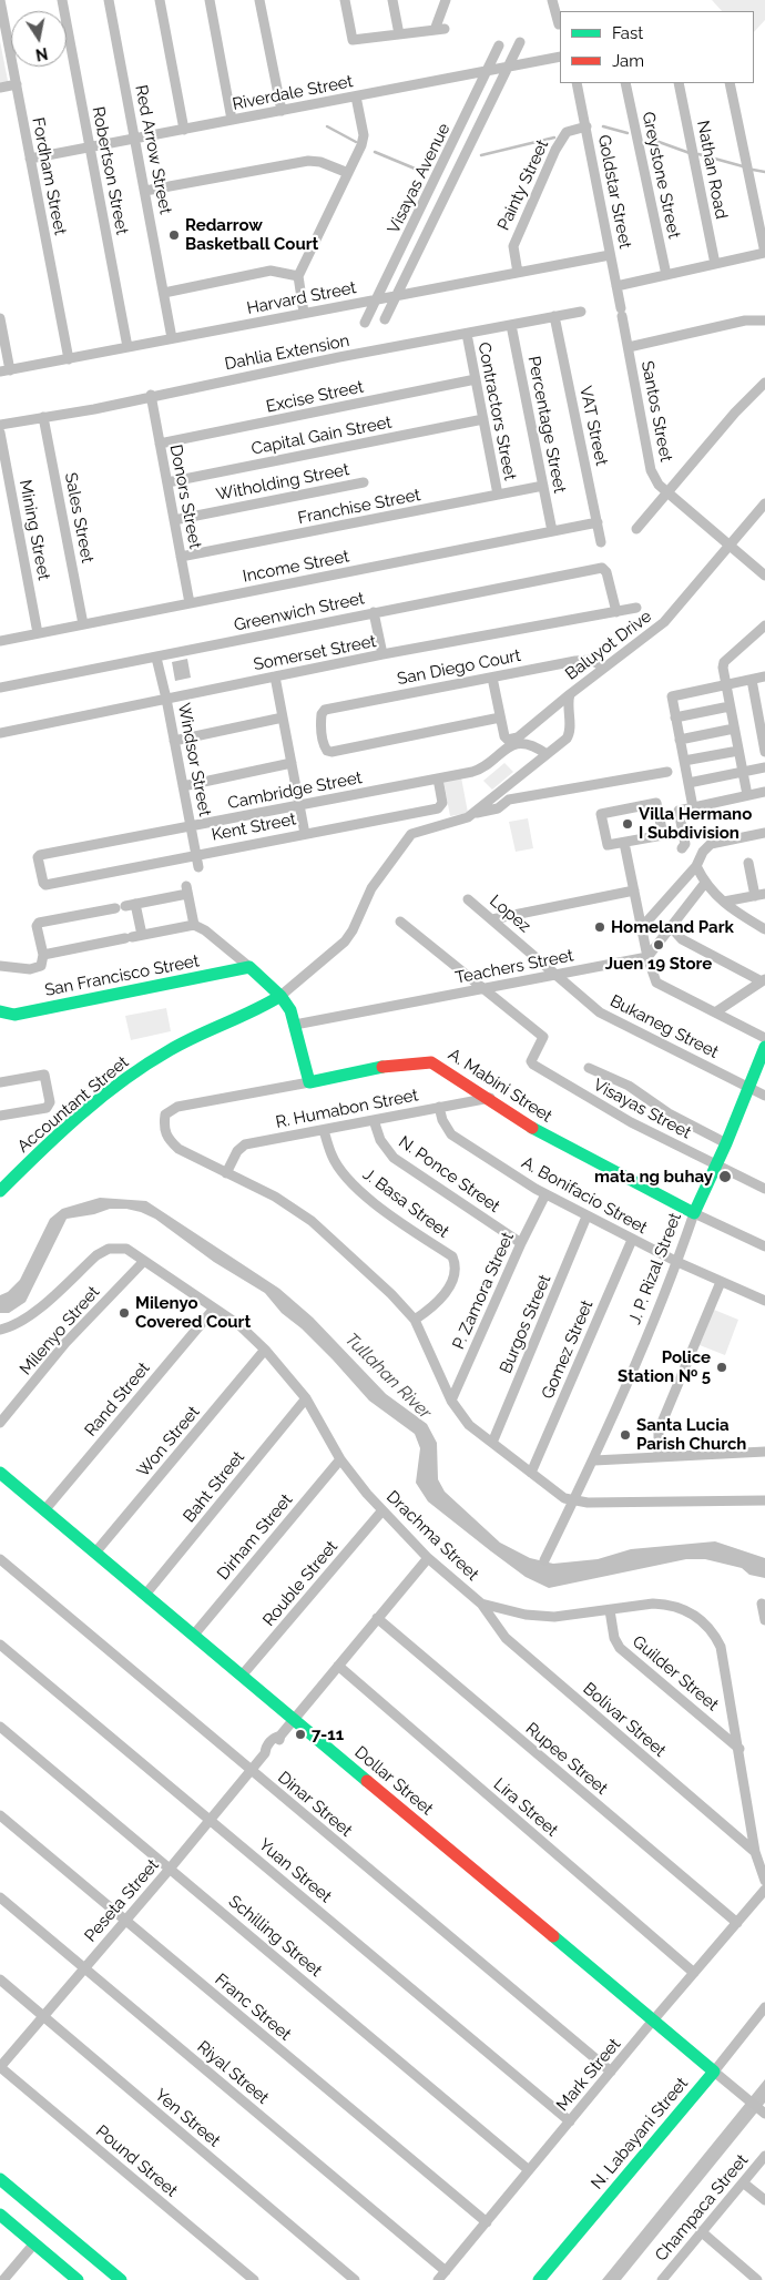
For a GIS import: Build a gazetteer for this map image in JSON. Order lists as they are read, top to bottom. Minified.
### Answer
{"streets":{"street":["Riverdale Street","Red Arrow Street","Nathan Road","Robertson Street","Greystone Street","Fordham Street","Visayas Avenue","Painty Street","Goldstar Street","Harvard Street","Dahlia Extension","Excise Street","Contractors Street","Santos Street","Percentage Street","VAT Street","Capital Gain Street","Witholding Street","Donors Street","Franchise Street","Sales Street","Mining Street","Income Street","Greenwich Street","Baluyot Drive","Somerset Street","San Diego Court","Windsor Street","Cambridge Street","Kent Street","Lopez","Teachers Street","San Francisco Street","Bukaneg Street","A. Mabini Street","Accountant Street","R. Humabon Street","Visayas Street","N. Ponce Street","A. Bonifacio Street","J. Basa Street","J. P. Rizal Street","P. Zamora Street","Burgos Street","Milenyo Street","Gomez Street","Rand Street","Won Street","Baht Street","Drachma Street","Dirham Street","Rouble Street","Guilder Street","Bolivar Street","Rupee Street","Dollar Street","Dinar Street","Lira Street","Yuan Street","Peseta Street","Schilling Street","Franc Street","Riyal Street","Mark Street","Yen Street","N. Labayani Street","Pound Street","Champaca Street"]},"crossings":[["Riverdale Street","Red Arrow Street"],["Riverdale Street","Robertson Street"],["Riverdale Street","Fordham Street"],["Riverdale Street","Visayas Avenue"],["Red Arrow Street","Harvard Street"],["Robertson Street","Harvard Street"],["Fordham Street","Harvard Street"],["Visayas Avenue","Harvard Street"],["Painty Street","Goldstar Street"],["Painty Street","Harvard Street"],["Goldstar Street","Harvard Street"],["Goldstar Street","Santos Street"],["Dahlia Extension","Contractors Street"],["Dahlia Extension","Percentage Street"],["Dahlia Extension","VAT Street"],["Dahlia Extension","Donors Street"],["Dahlia Extension","Sales Street"],["Excise Street","Contractors Street"],["Excise Street","Donors Street"],["Contractors Street","Capital Gain Street"],["Contractors Street","Franchise Street"],["Santos Street","Baluyot Drive"],["Percentage Street","Franchise Street"],["Percentage Street","Income Street"],["VAT Street","Income Street"],["Capital Gain Street","Donors Street"],["Witholding Street","Donors Street"],["Donors Street","Franchise Street"],["Donors Street","Income Street"],["Sales Street","Income Street"],["Mining Street","Income Street"],["Greenwich Street","Somerset Street"],["Greenwich Street","Windsor Street"],["Baluyot Drive","San Diego Court"],["Baluyot Drive","Cambridge Street"],["Baluyot Drive","Accountant Street"],["Somerset Street","Windsor Street"],["Windsor Street","Cambridge Street"],["Windsor Street","Kent Street"],["Cambridge Street","Kent Street"],["Lopez","Teachers Street"],["Lopez","Bukaneg Street"],["Teachers Street","Bukaneg Street"],["Teachers Street","Visayas Street"],["Bukaneg Street","J. P. Rizal Street"],["A. Mabini Street","R. Humabon Street"],["A. Mabini Street","J. P. Rizal Street"],["R. Humabon Street","N. Ponce Street"],["R. Humabon Street","A. Bonifacio Street"],["R. Humabon Street","J. Basa Street"],["Visayas Street","J. P. Rizal Street"],["N. Ponce Street","P. Zamora Street"],["A. Bonifacio Street","J. P. Rizal Street"],["A. Bonifacio Street","P. Zamora Street"],["A. Bonifacio Street","Burgos Street"],["A. Bonifacio Street","Gomez Street"],["Milenyo Street","Drachma Street"],["Rand Street","Drachma Street"],["Rand Street","Dollar Street"],["Won Street","Drachma Street"],["Won Street","Dollar Street"],["Baht Street","Drachma Street"],["Baht Street","Dollar Street"],["Drachma Street","Dirham Street"],["Drachma Street","Rouble Street"],["Drachma Street","Guilder Street"],["Drachma Street","Bolivar Street"],["Drachma Street","Peseta Street"],["Dirham Street","Dollar Street"],["Rouble Street","Dollar Street"],["Rupee Street","Peseta Street"],["Rupee Street","Mark Street"],["Dollar Street","Peseta Street"],["Dollar Street","Mark Street"],["Dollar Street","N. Labayani Street"],["Dinar Street","Peseta Street"],["Dinar Street","Mark Street"],["Lira Street","Peseta Street"],["Lira Street","Mark Street"],["Yuan Street","Peseta Street"],["Yuan Street","Mark Street"],["Peseta Street","Schilling Street"],["Peseta Street","Franc Street"],["Peseta Street","Riyal Street"],["Peseta Street","Yen Street"],["Peseta Street","Pound Street"],["Schilling Street","Mark Street"],["Franc Street","Mark Street"],["Riyal Street","Mark Street"]],"water":["Tullahan River"],"places":["Redarrow Basketball Court","Villa Hermano I Subdivision","Homeland Park","Juen 19 Store","mata ng buhay","Milenyo Covered Court","Police Station № 5","Santa Lucia Parish Church","7-11"],"legend":["Fast","Jam"],"north":"bottom"}
